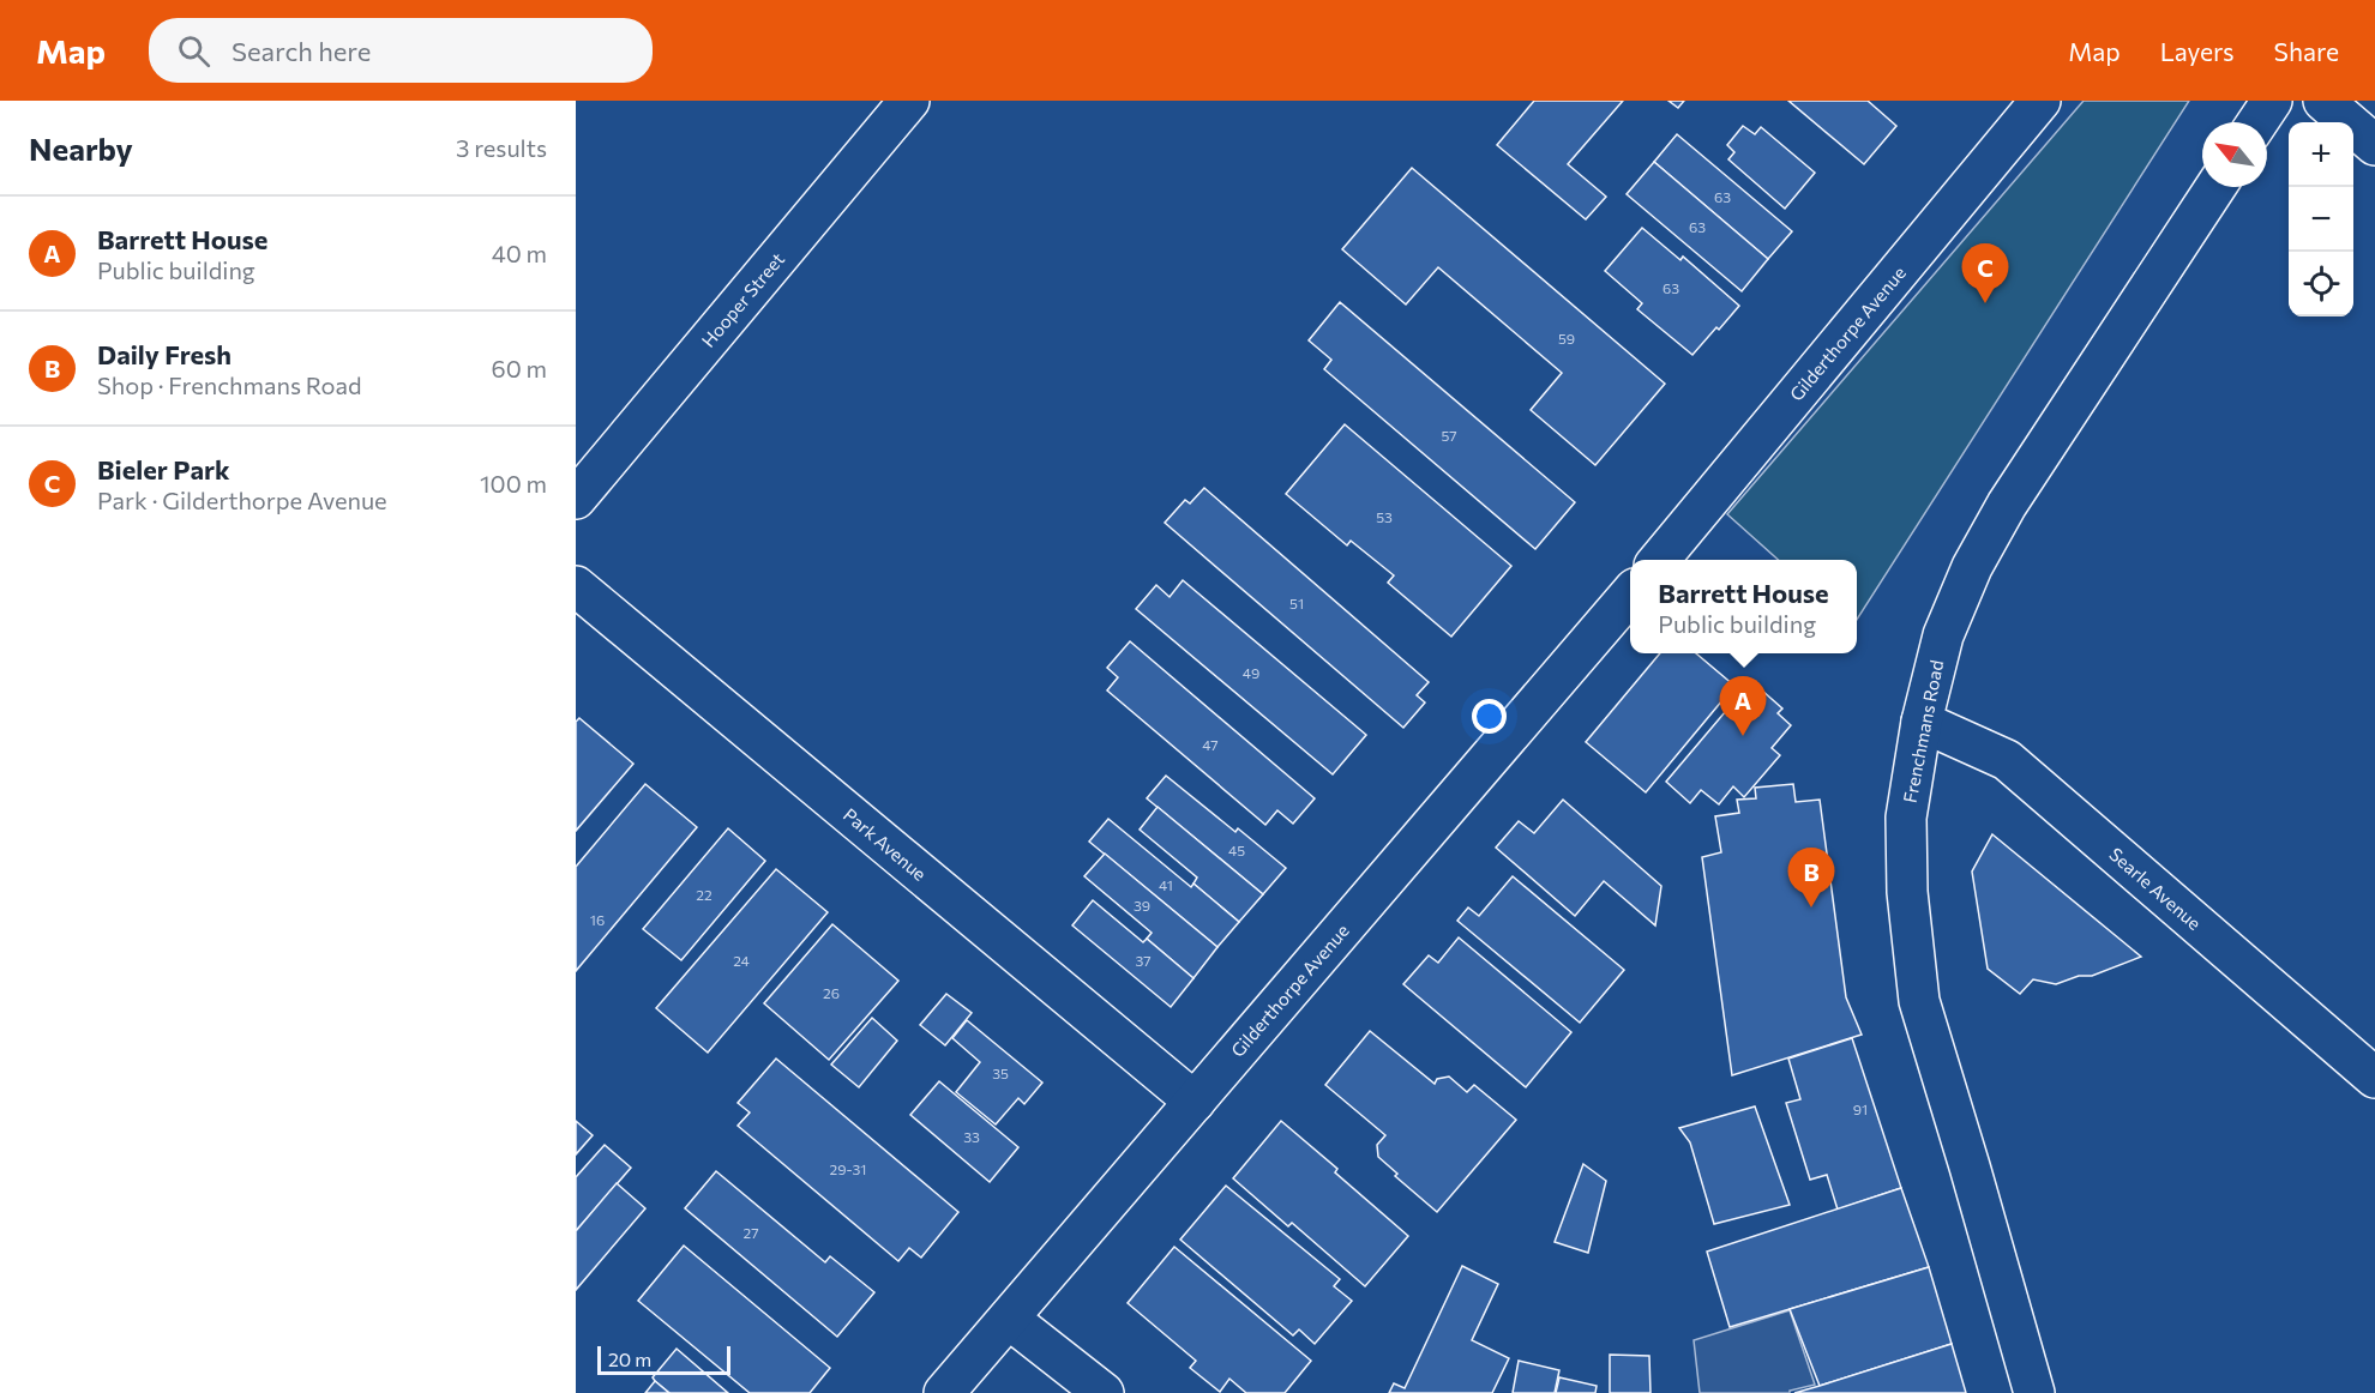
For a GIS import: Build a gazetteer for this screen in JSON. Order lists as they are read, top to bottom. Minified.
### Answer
{"streets":{"street":["Hooper Street","Gilderthorpe Avenue","Frenchmans Road","Park Avenue","Searle Avenue"]},"crossings":[["Gilderthorpe Avenue","Park Avenue"],["Frenchmans Road","Searle Avenue"]],"house_numbers":["63","63","63","59","57","53","51","49","47","45","41","22","39","16","24","37","26","35","91","33","29-31","27"],"scale_bar":"20 m","north":"top left","page":{"header":"Map","search":"Search here","nav":["Map","Layers","Share"],"heading":["Nearby","3 results"],"map_buttons":["+","−"],"list":[{"mark":"A","name":"Barrett House","note":"Public building","value":"40 m"},{"mark":"B","name":"Daily Fresh","note":"Shop · Frenchmans Road","value":"60 m"},{"mark":"C","name":"Bieler Park","note":"Park · Gilderthorpe Avenue","value":"100 m"}],"pins":["C","A","B"],"popup":["Barrett House","Public building"],"scale":"20 m"}}
